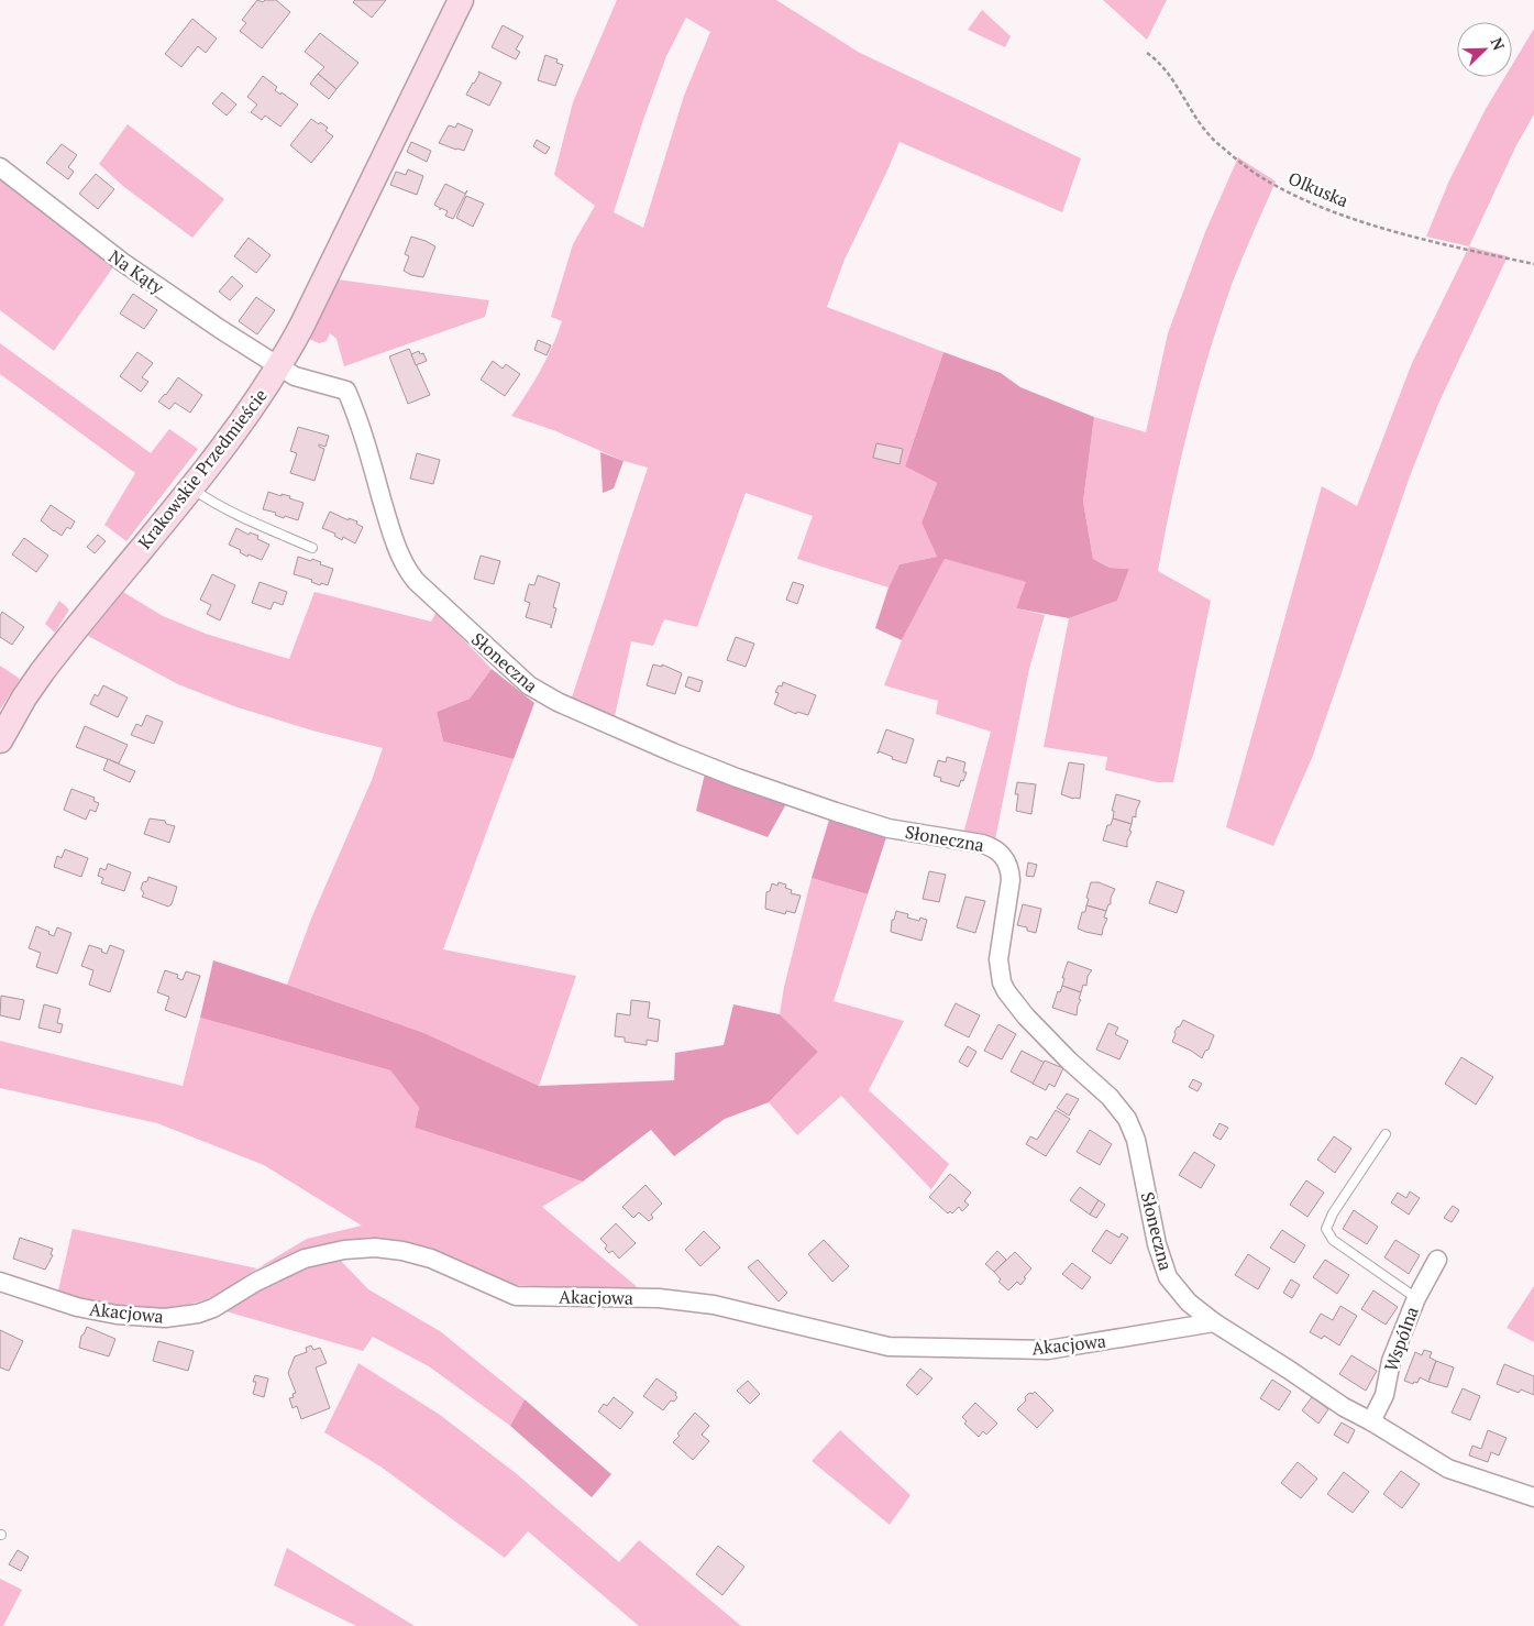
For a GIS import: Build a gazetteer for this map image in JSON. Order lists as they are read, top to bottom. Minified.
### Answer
{"streets":{"main road":["Krakowskie Przedmieście"],"street":["Na Kąty","Słoneczna","Akacjowa","Wspólna"],"path":["Olkuska"]},"crossings":[["Na Kąty","Krakowskie Przedmieście"],["Na Kąty","Słoneczna"],["Krakowskie Przedmieście","Słoneczna"],["Słoneczna","Akacjowa"],["Słoneczna","Wspólna"]],"north":"top right"}
